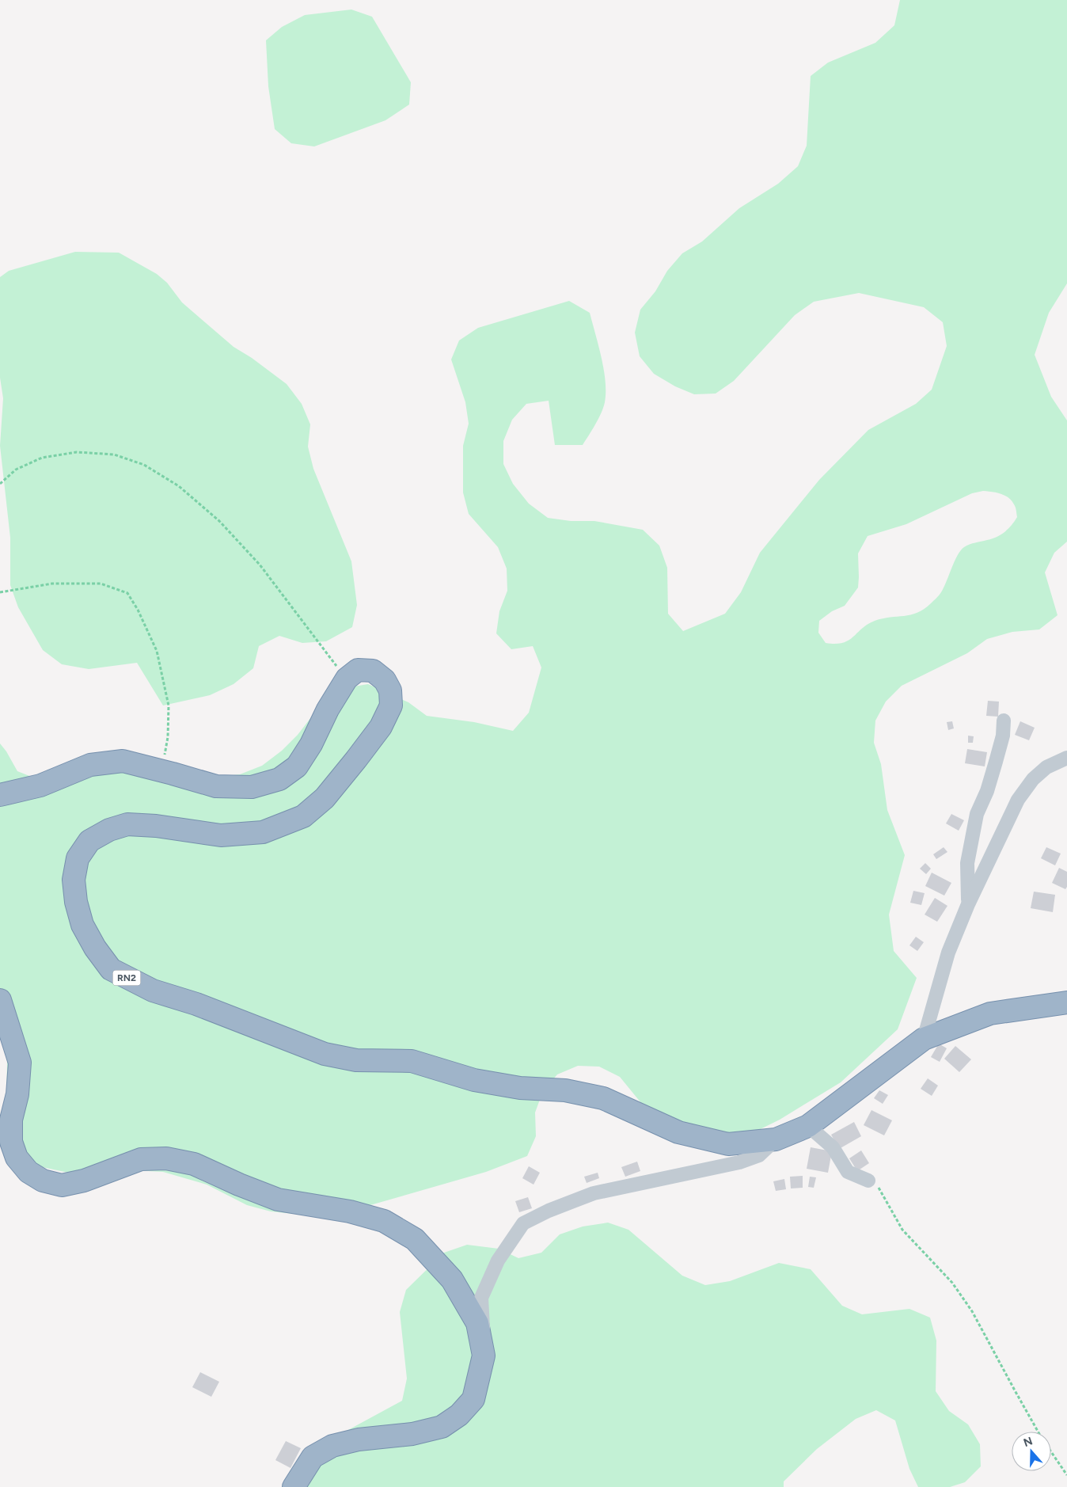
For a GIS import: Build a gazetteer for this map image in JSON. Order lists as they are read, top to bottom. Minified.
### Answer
{"streets":{"highway":["RN2"]},"north":"top"}
